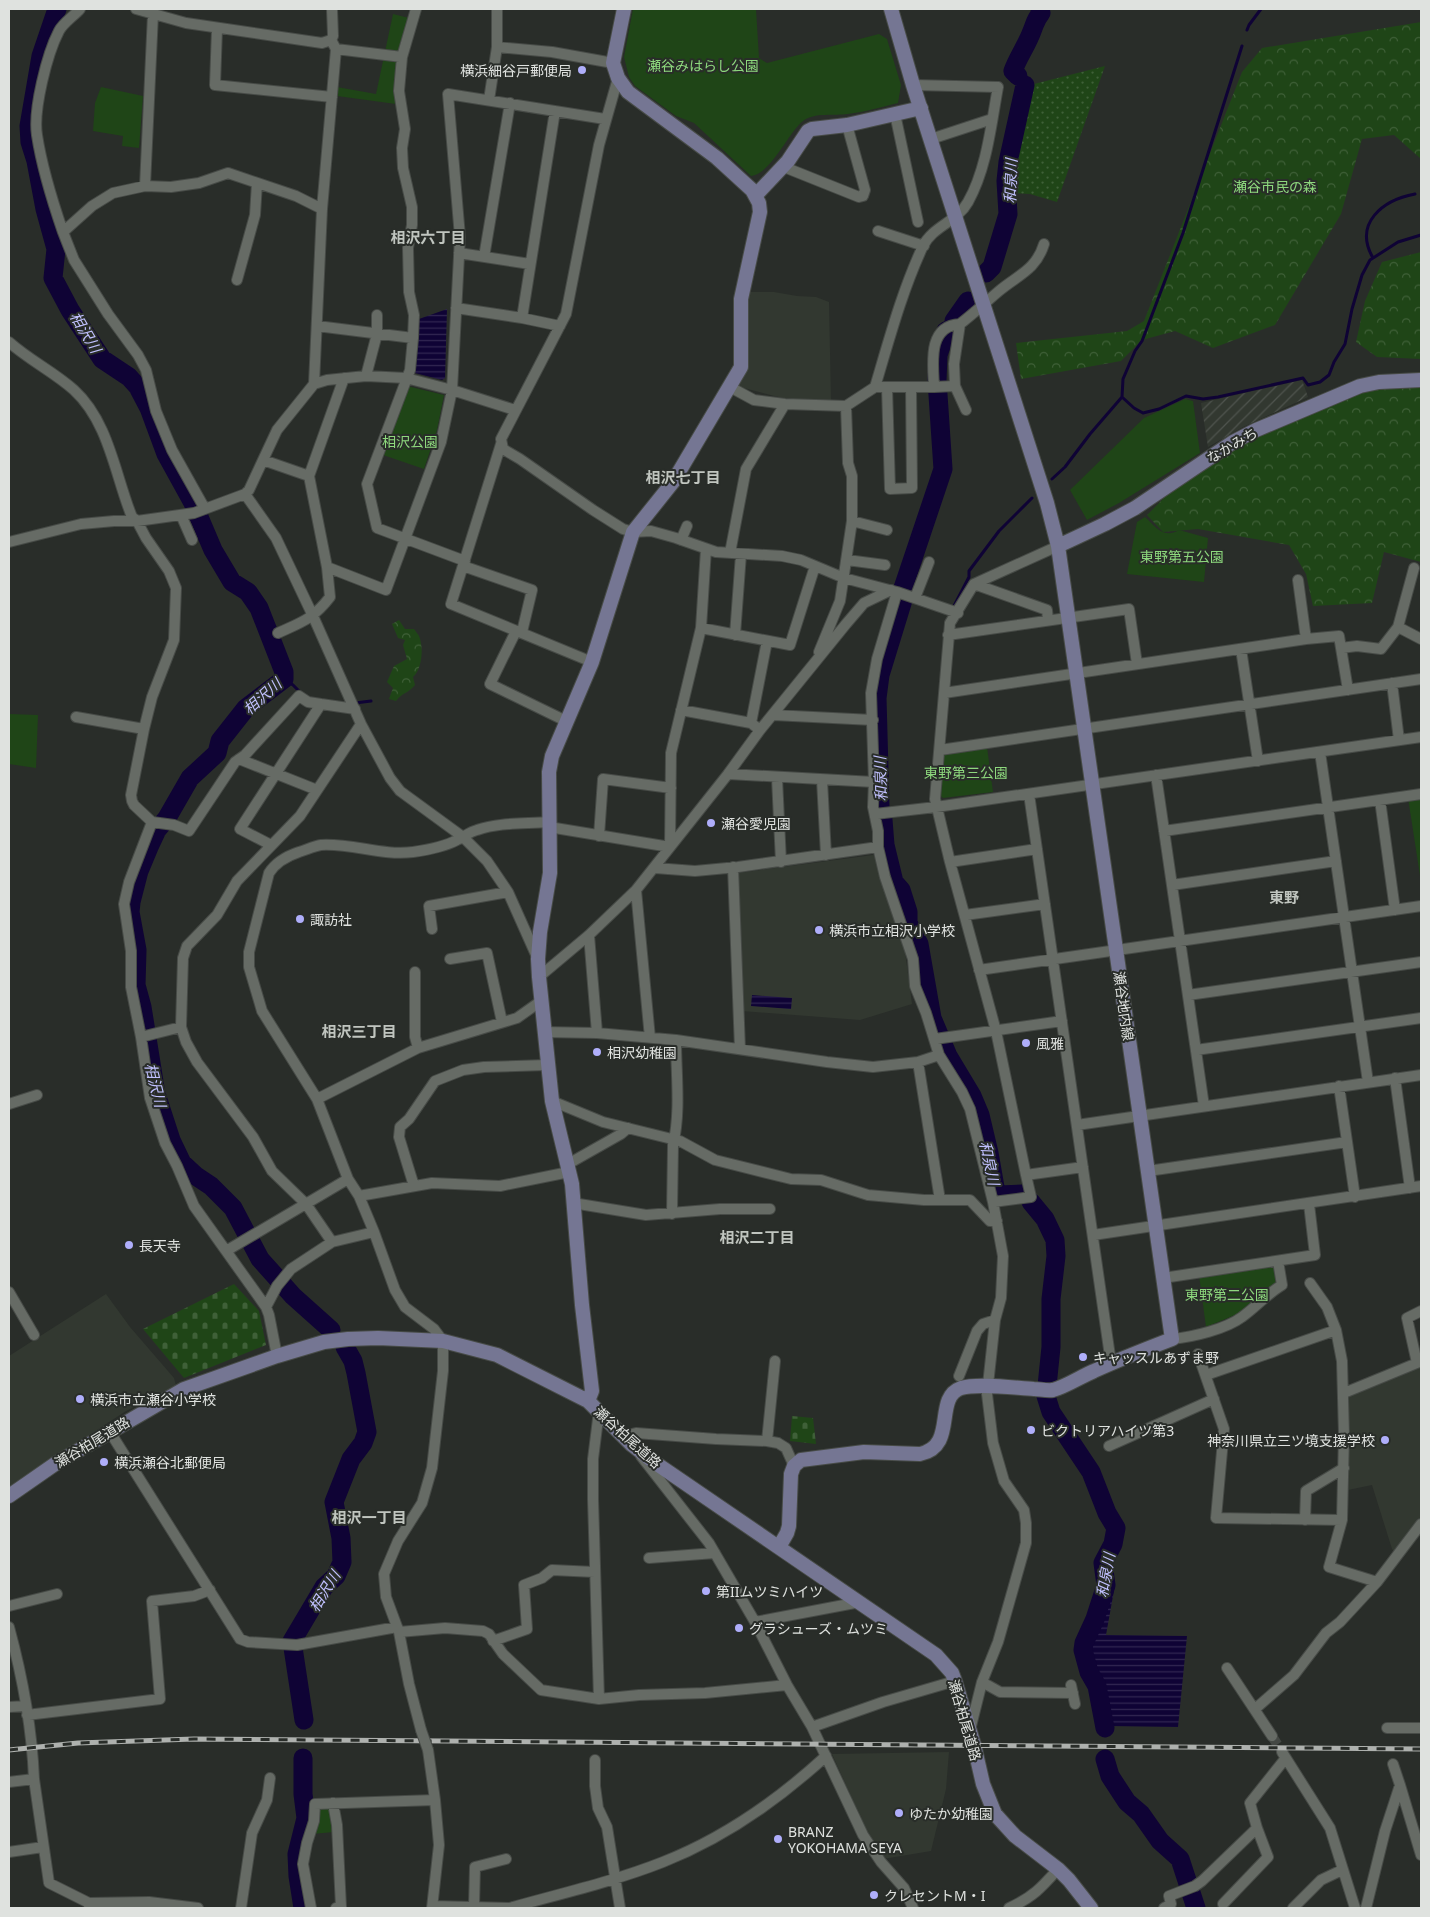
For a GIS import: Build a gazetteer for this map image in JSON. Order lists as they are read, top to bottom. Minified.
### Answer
{"streets":{"street":["なかみち","瀬谷地内線","瀬谷柏尾道路"]},"crossings":[["なかみち","瀬谷地内線"]],"districts":["相沢六丁目","相沢七丁目","東野","相沢三丁目","相沢二丁目","相沢一丁目"],"water":["和泉川","相沢川"],"parks":["瀬谷みはらし公園","瀬谷市民の森","相沢公園","東野第五公園","東野第三公園","東野第二公園"],"places":["横浜細谷戸郵便局","瀬谷愛児園","諏訪社","横浜市立相沢小学校","風雅","相沢幼稚園","長天寺","キャッスルあずま野","横浜市立瀬谷小学校","ビクトリアハイツ第3","神奈川県立三ツ境支援学校","横浜瀬谷北郵便局","第IIムツミハイツ","グラシューズ・ムツミ","ゆたか幼稚園","BRANZ YOKOHAMA SEYA","クレセントM・I"]}
